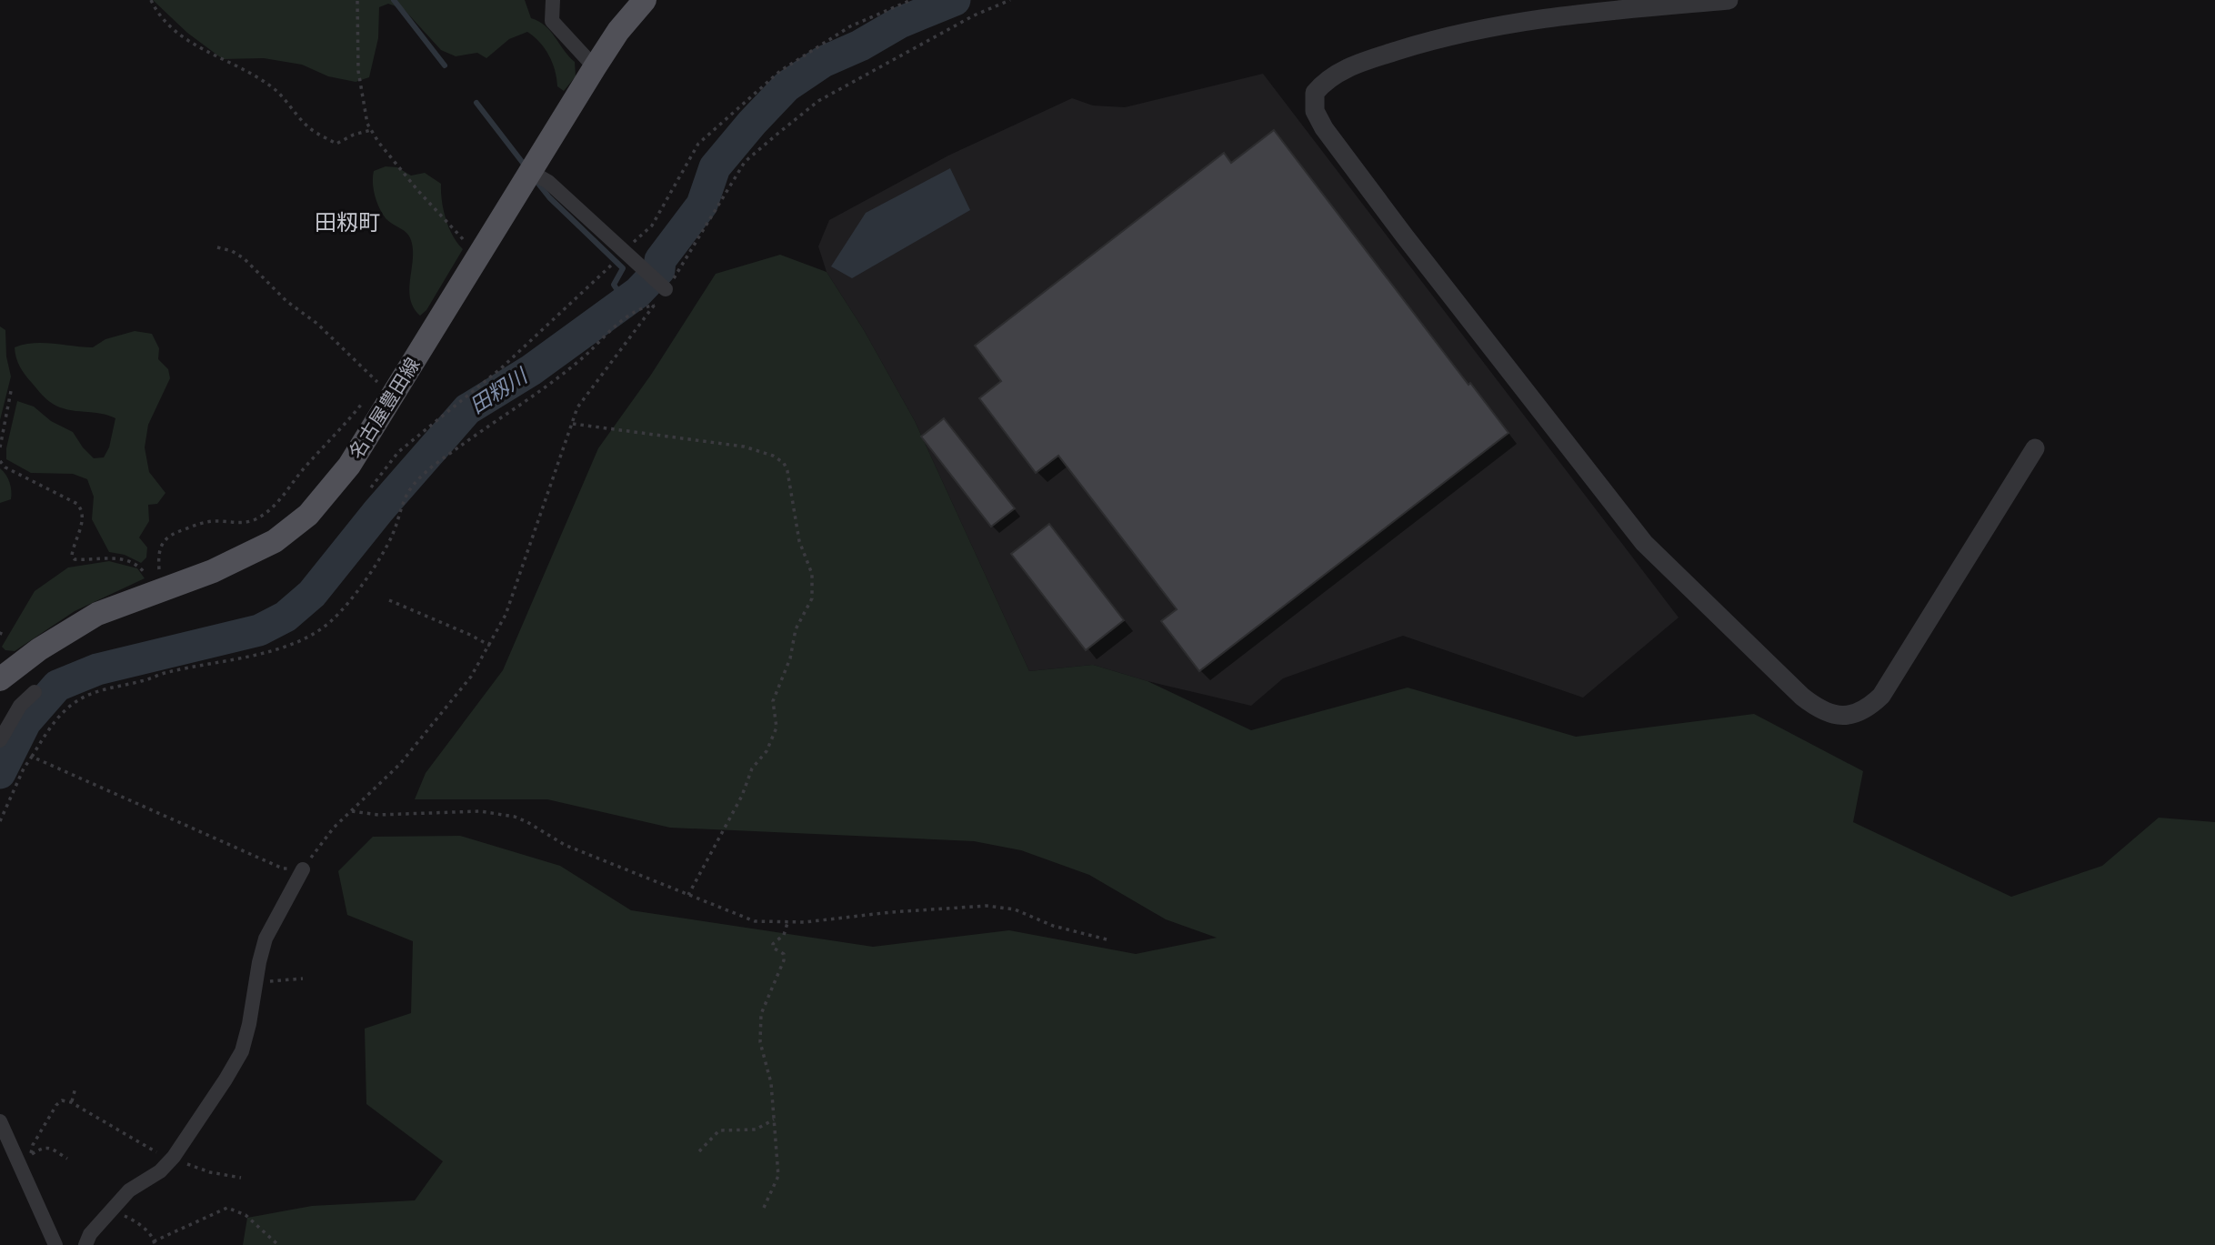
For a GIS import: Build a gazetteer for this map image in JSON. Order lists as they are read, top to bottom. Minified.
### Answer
{"streets":{"main road":["名古屋豊田線"]},"districts":["田籾町"],"water":["田籾川"]}
